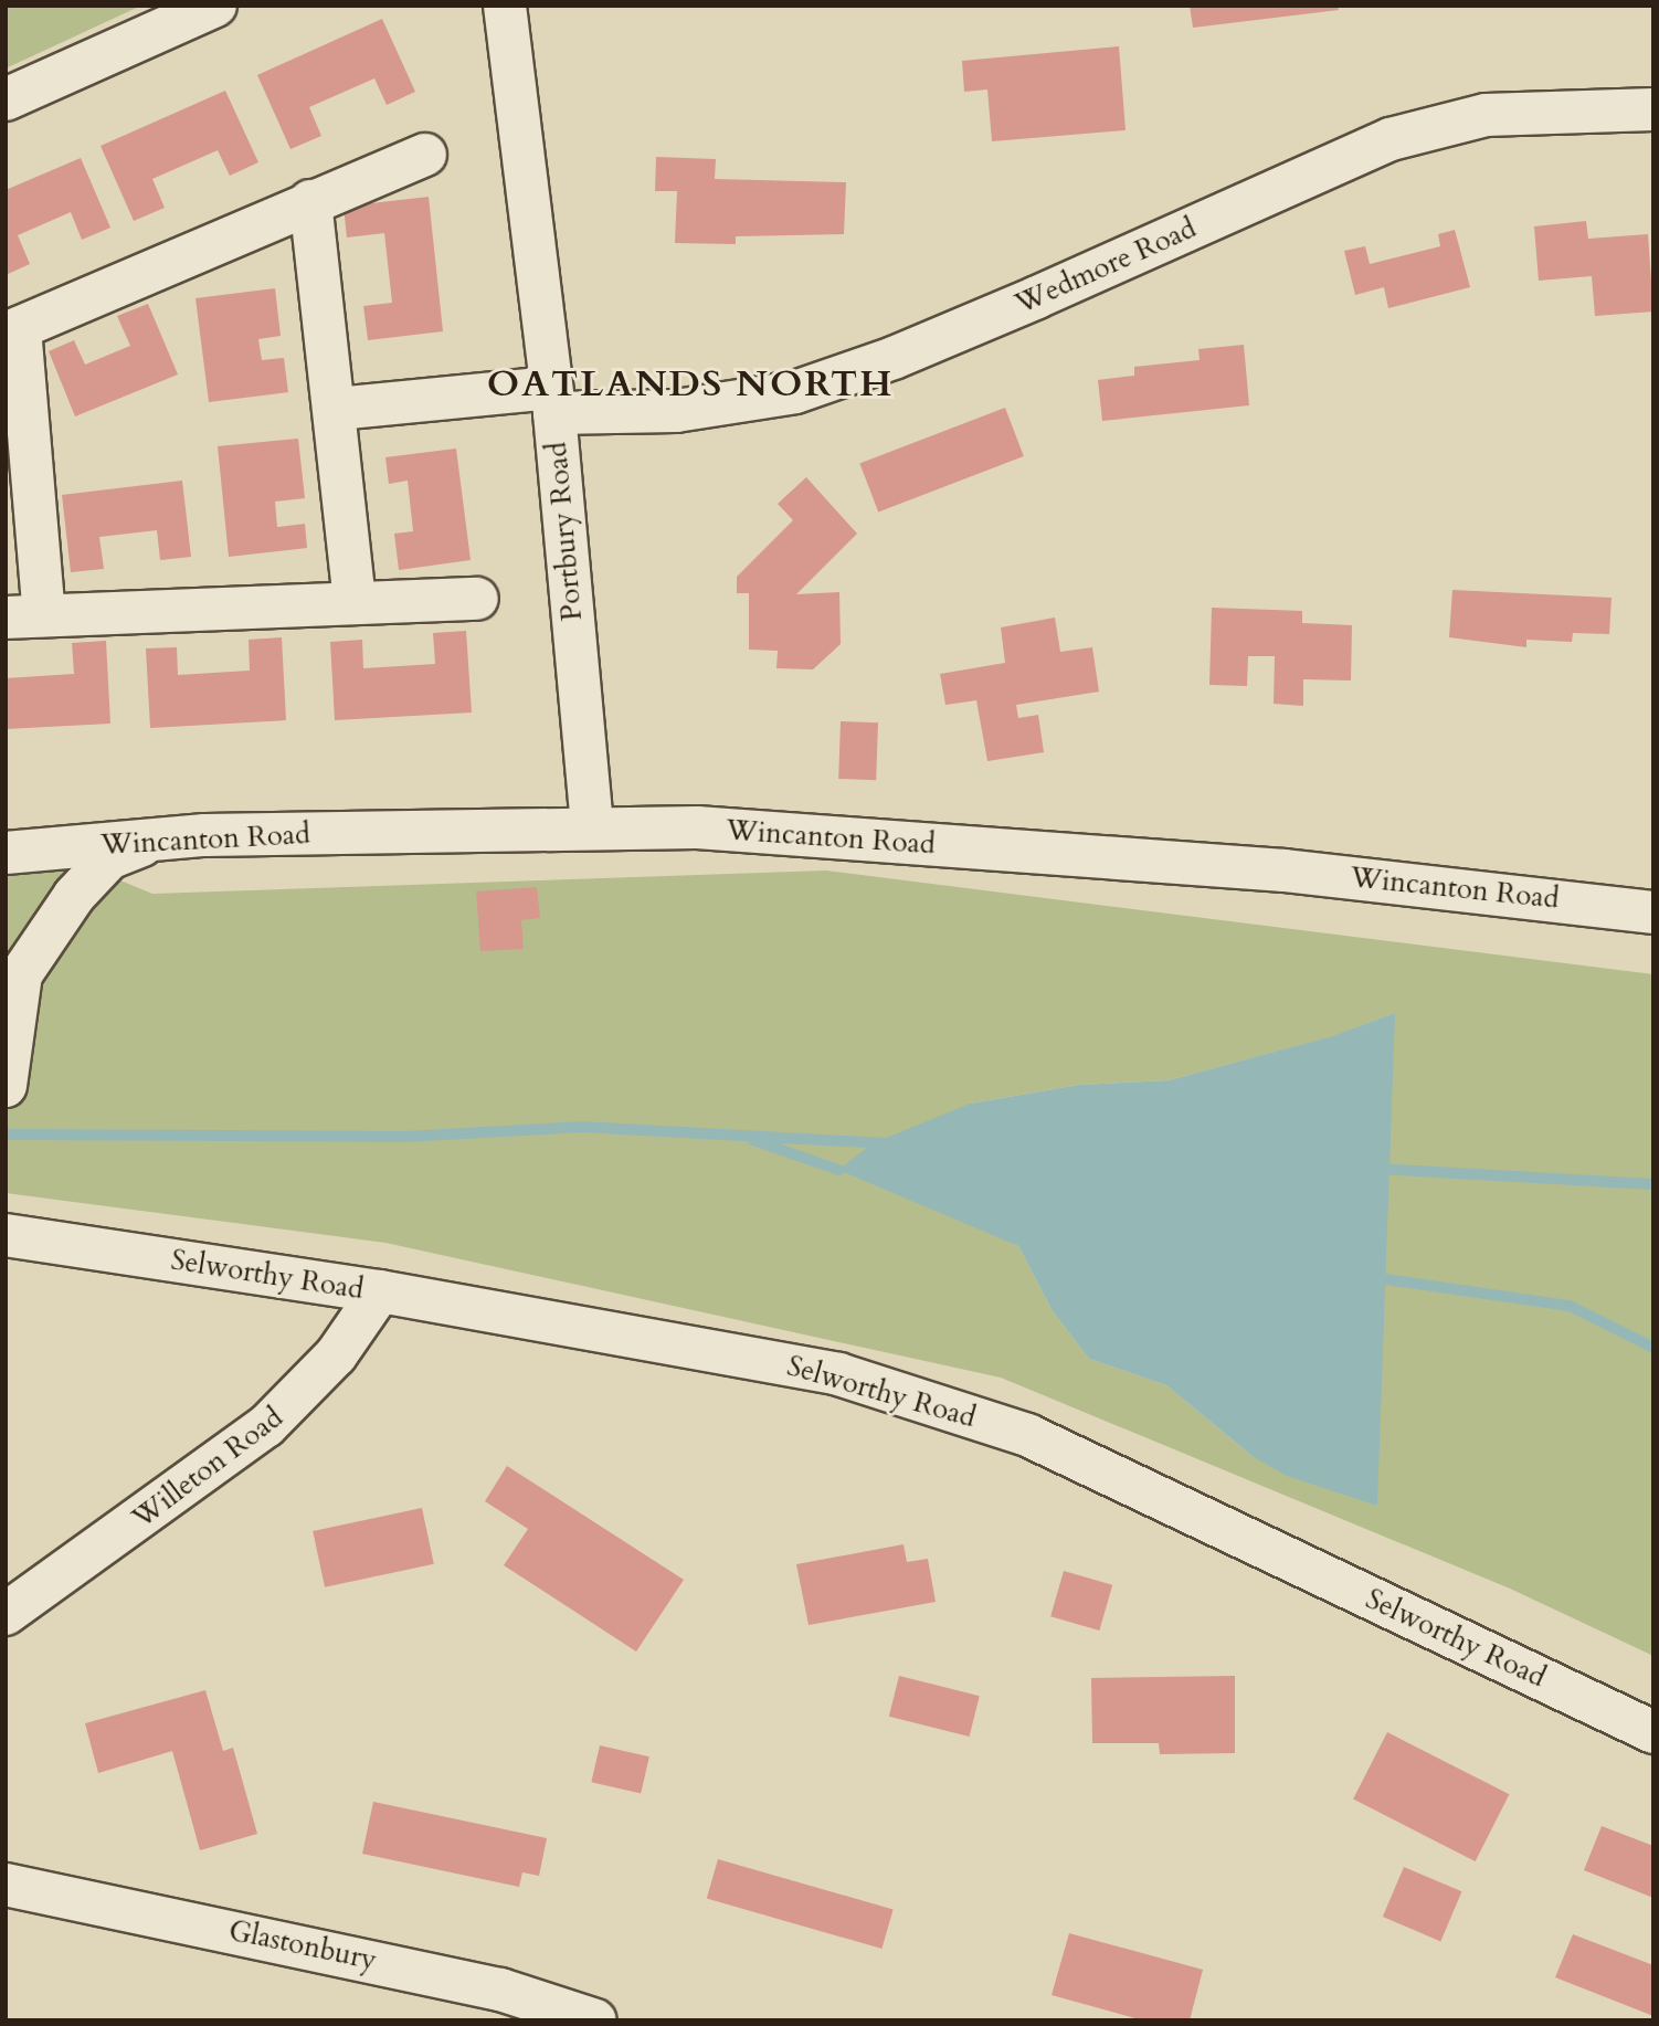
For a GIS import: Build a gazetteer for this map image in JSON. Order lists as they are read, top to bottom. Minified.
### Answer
{"streets":{"street":["Wedmore Road","Portbury Road","Wincanton Road","Selworthy Road","Willeton Road","Glastonbury"]},"crossings":[["Wedmore Road","Portbury Road"],["Portbury Road","Wincanton Road"],["Selworthy Road","Willeton Road"]],"districts":["OATLANDS NORTH"]}
